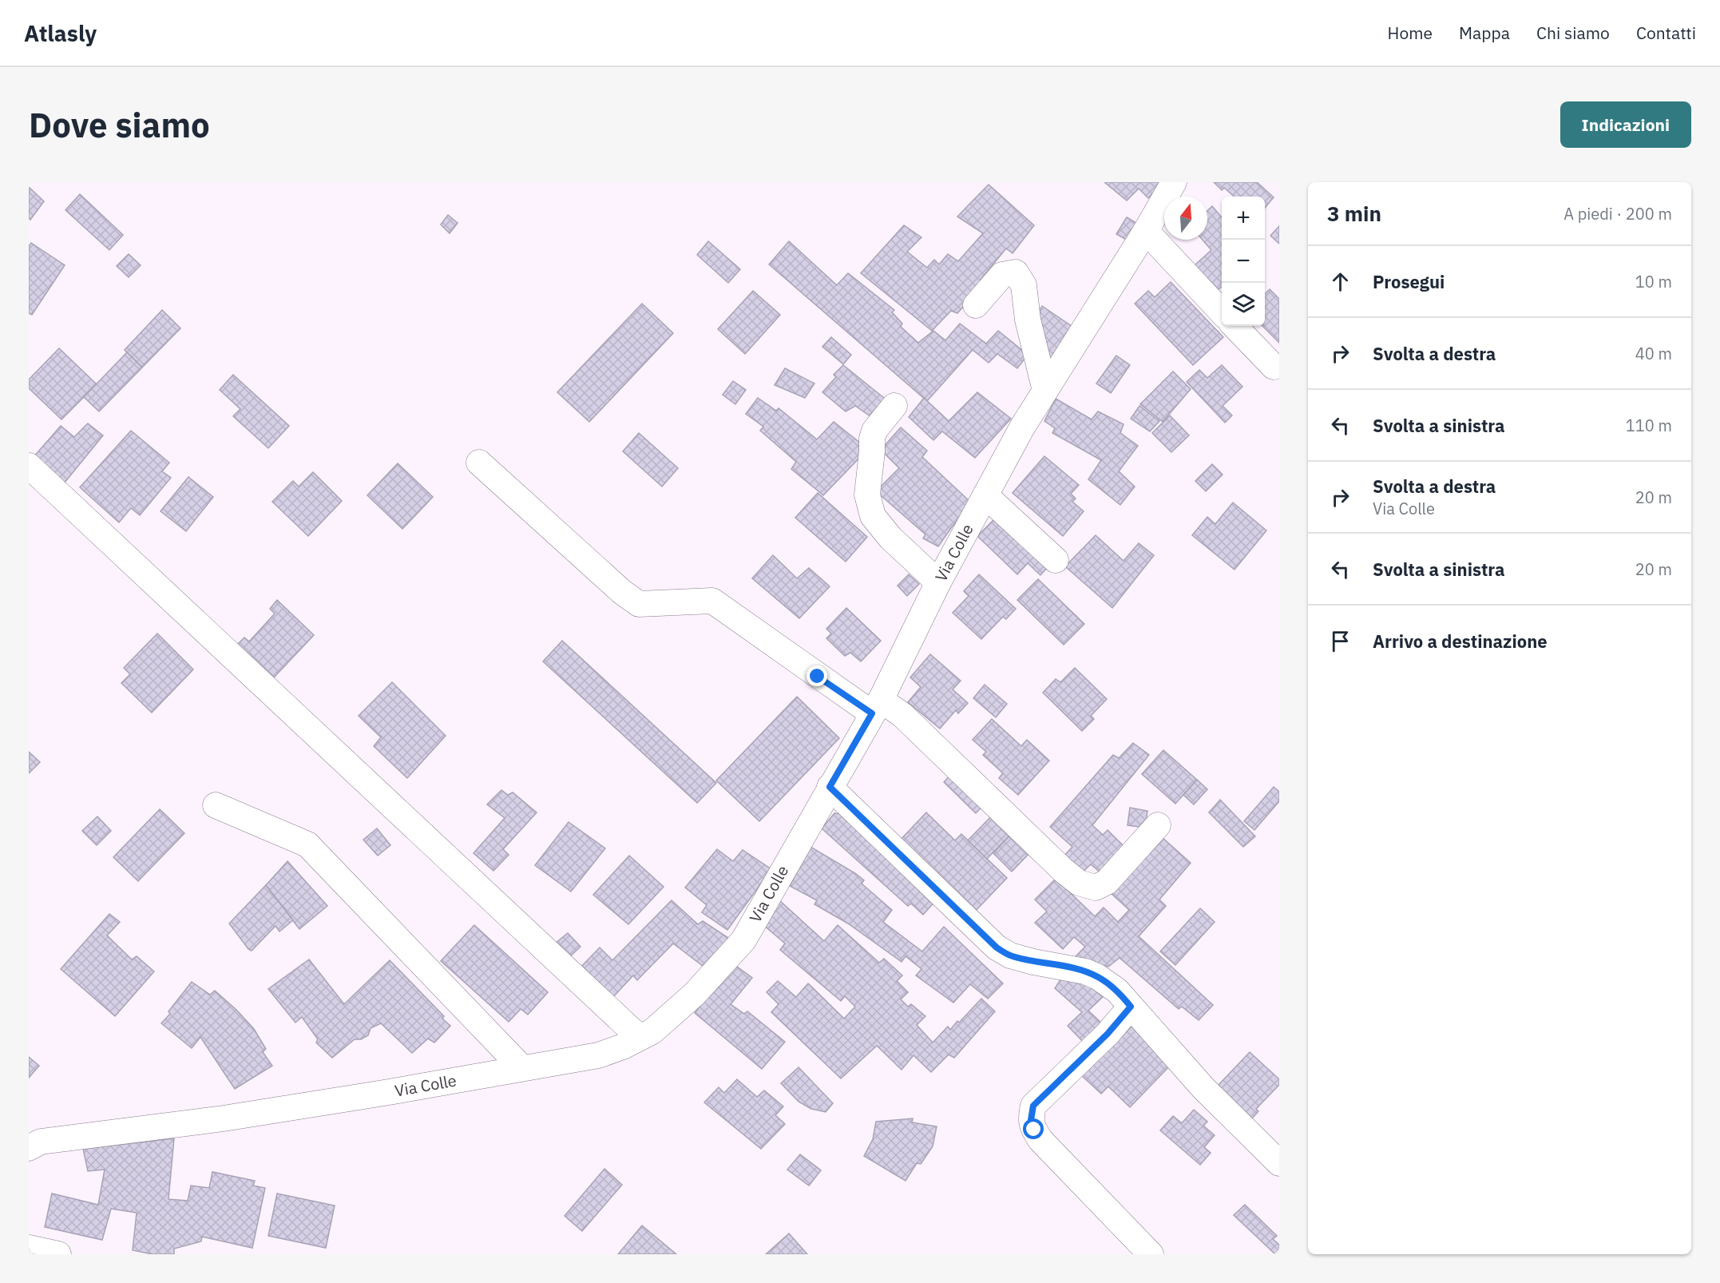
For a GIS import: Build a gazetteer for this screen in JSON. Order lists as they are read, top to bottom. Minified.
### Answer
{"streets":{"street":["Via Colle"]},"north":"top","page":{"header":"Atlasly","nav":["Home","Mappa","Chi siamo","Contatti"],"buttons":"Indicazioni","title":"Dove siamo","heading":["3 min","A piedi · 200 m"],"map_buttons":["+","−"],"list":[["Prosegui","10 m"],["Svolta a destra","40 m"],["Svolta a sinistra","110 m"],["Svolta a destra","Via Colle","20 m"],["Svolta a sinistra","20 m"],"Arrivo a destinazione"]}}
